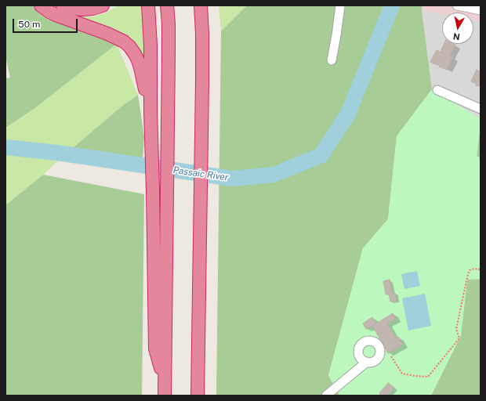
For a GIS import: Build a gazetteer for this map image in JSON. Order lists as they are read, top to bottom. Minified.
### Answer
{"water":["Passaic River"],"scale_bar":"50 m","north":"bottom"}
